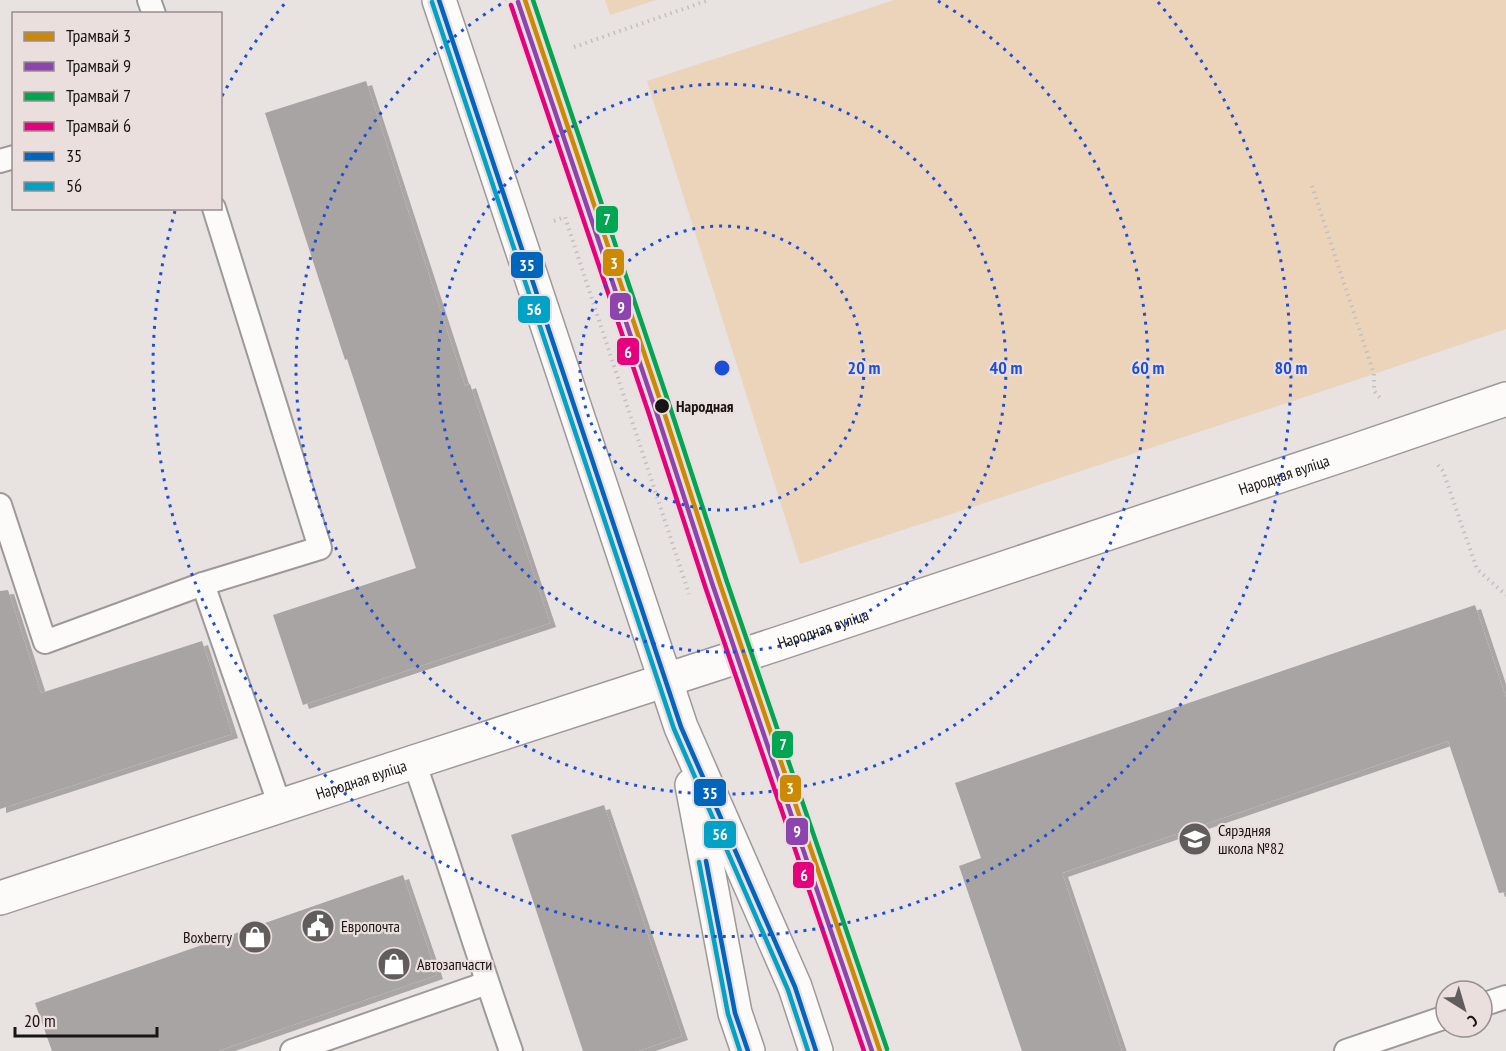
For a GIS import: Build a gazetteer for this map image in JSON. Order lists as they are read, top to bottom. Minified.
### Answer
{"streets":{"street":["Народная вуліца"]},"places":{"other":["Народная"],"school or university":["Сярэдняя школа №82"],"public building":["Европочта"],"shop":["Boxberry","Автозапчасти"]},"lines":["tram line 3","tram line 7","transit line 35","tram line 9","transit line 56","tram line 6"],"legend":["Трамвай 3","Трамвай 9","Трамвай 7","Трамвай 6","35","56"],"scale_bar":"20 m","north":"bottom right","rings":["20 m","40 m","60 m","80 m"]}
